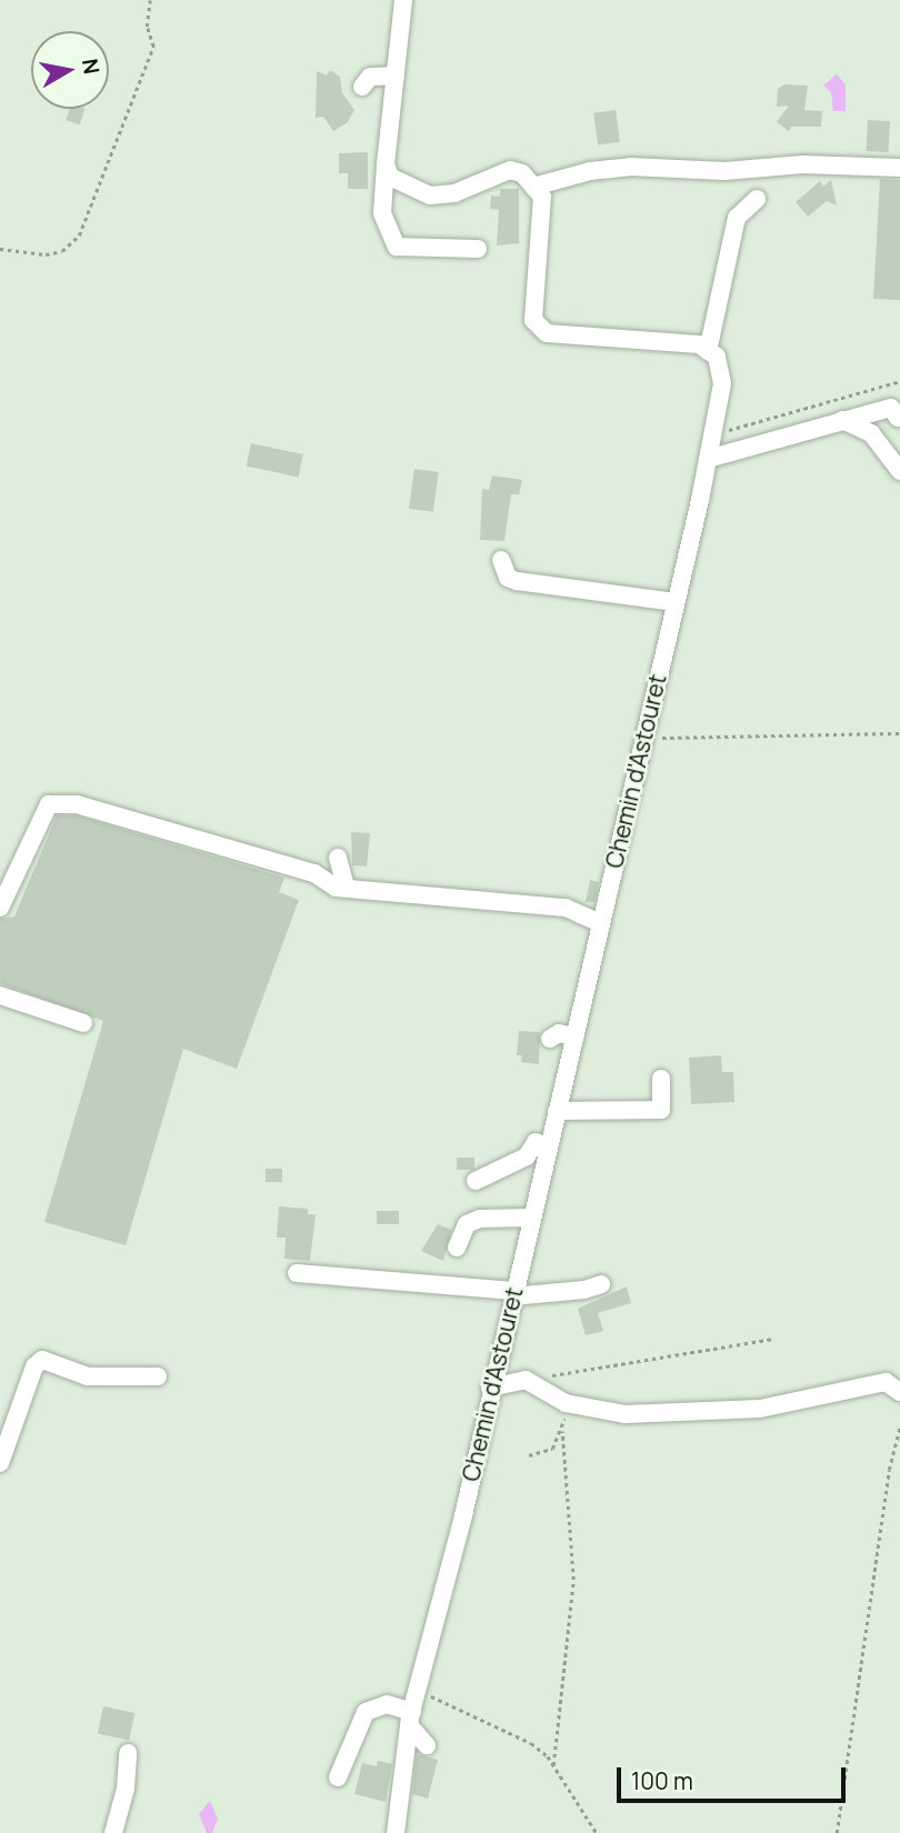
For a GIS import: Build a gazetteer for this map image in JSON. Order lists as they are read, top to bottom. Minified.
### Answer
{"streets":{"street":["Chemin d'Astouret"]},"scale_bar":"100 m","north":"right"}
